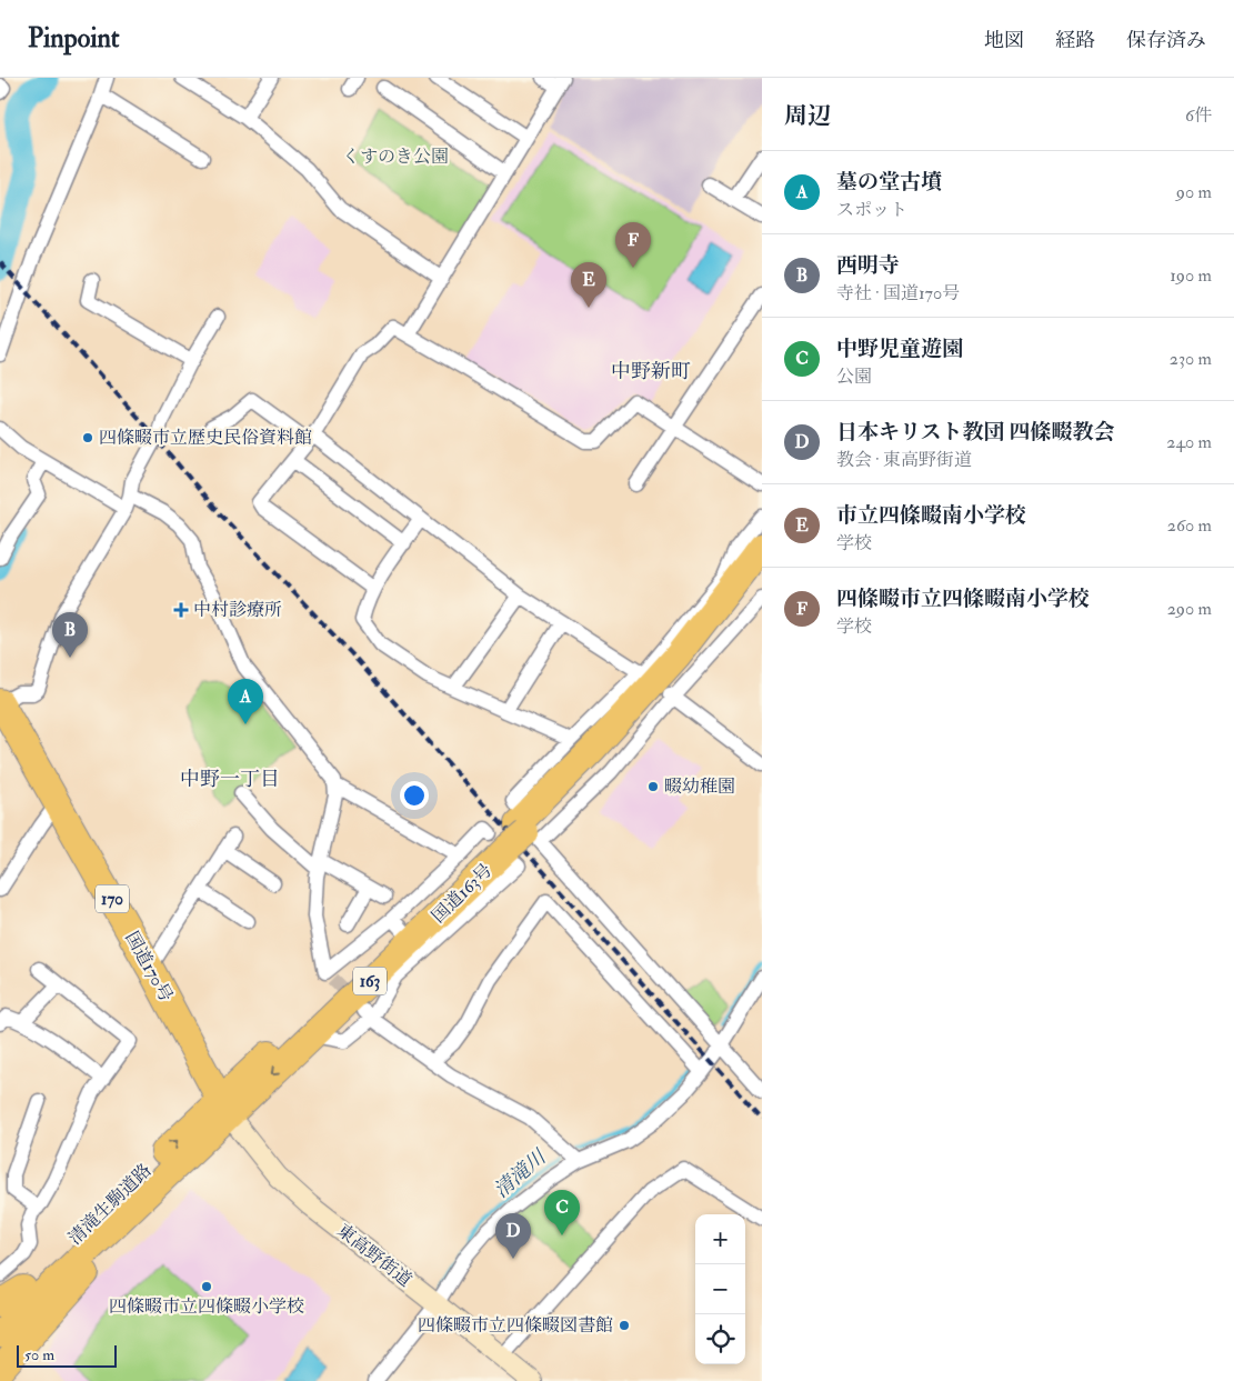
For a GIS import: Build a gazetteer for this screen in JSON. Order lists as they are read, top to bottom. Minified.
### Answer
{"streets":{"highway":["国道163号","170","国道170号","163","清滝生駒道路"],"street":["東高野街道"]},"crossings":[["国道163号","国道170号"],["国道163号","清滝生駒道路"],["国道163号","東高野街道"],["国道170号","清滝生駒道路"],["国道170号","東高野街道"],["清滝生駒道路","東高野街道"]],"districts":["中野新町","中野一丁目"],"water":["清滝川"],"parks":["くすのき公園"],"places":{"other":["四條畷市立歴史民俗資料館","畷幼稚園","四條畷市立四條畷小学校","四條畷市立四條畷図書館"],"health":["中村診療所"]},"scale_bar":"50 m","page":{"header":"Pinpoint","nav":["地図","経路","保存済み"],"heading":["周辺","6件"],"list":[{"mark":"A","name":"墓の堂古墳","note":"スポット","value":"90 m"},{"mark":"B","name":"西明寺","note":"寺社 · 国道170号","value":"190 m"},{"mark":"C","name":"中野児童遊園","note":"公園","value":"230 m"},{"mark":"D","name":"日本キリスト教団 四條畷教会","note":"教会 · 東高野街道","value":"240 m"},{"mark":"E","name":"市立四條畷南小学校","note":"学校","value":"260 m"},{"mark":"F","name":"四條畷市立四條畷南小学校","note":"学校","value":"290 m"}],"pins":["F","E","B","A","C","D"],"map_buttons":["+","−"],"scale":"50 m"}}
